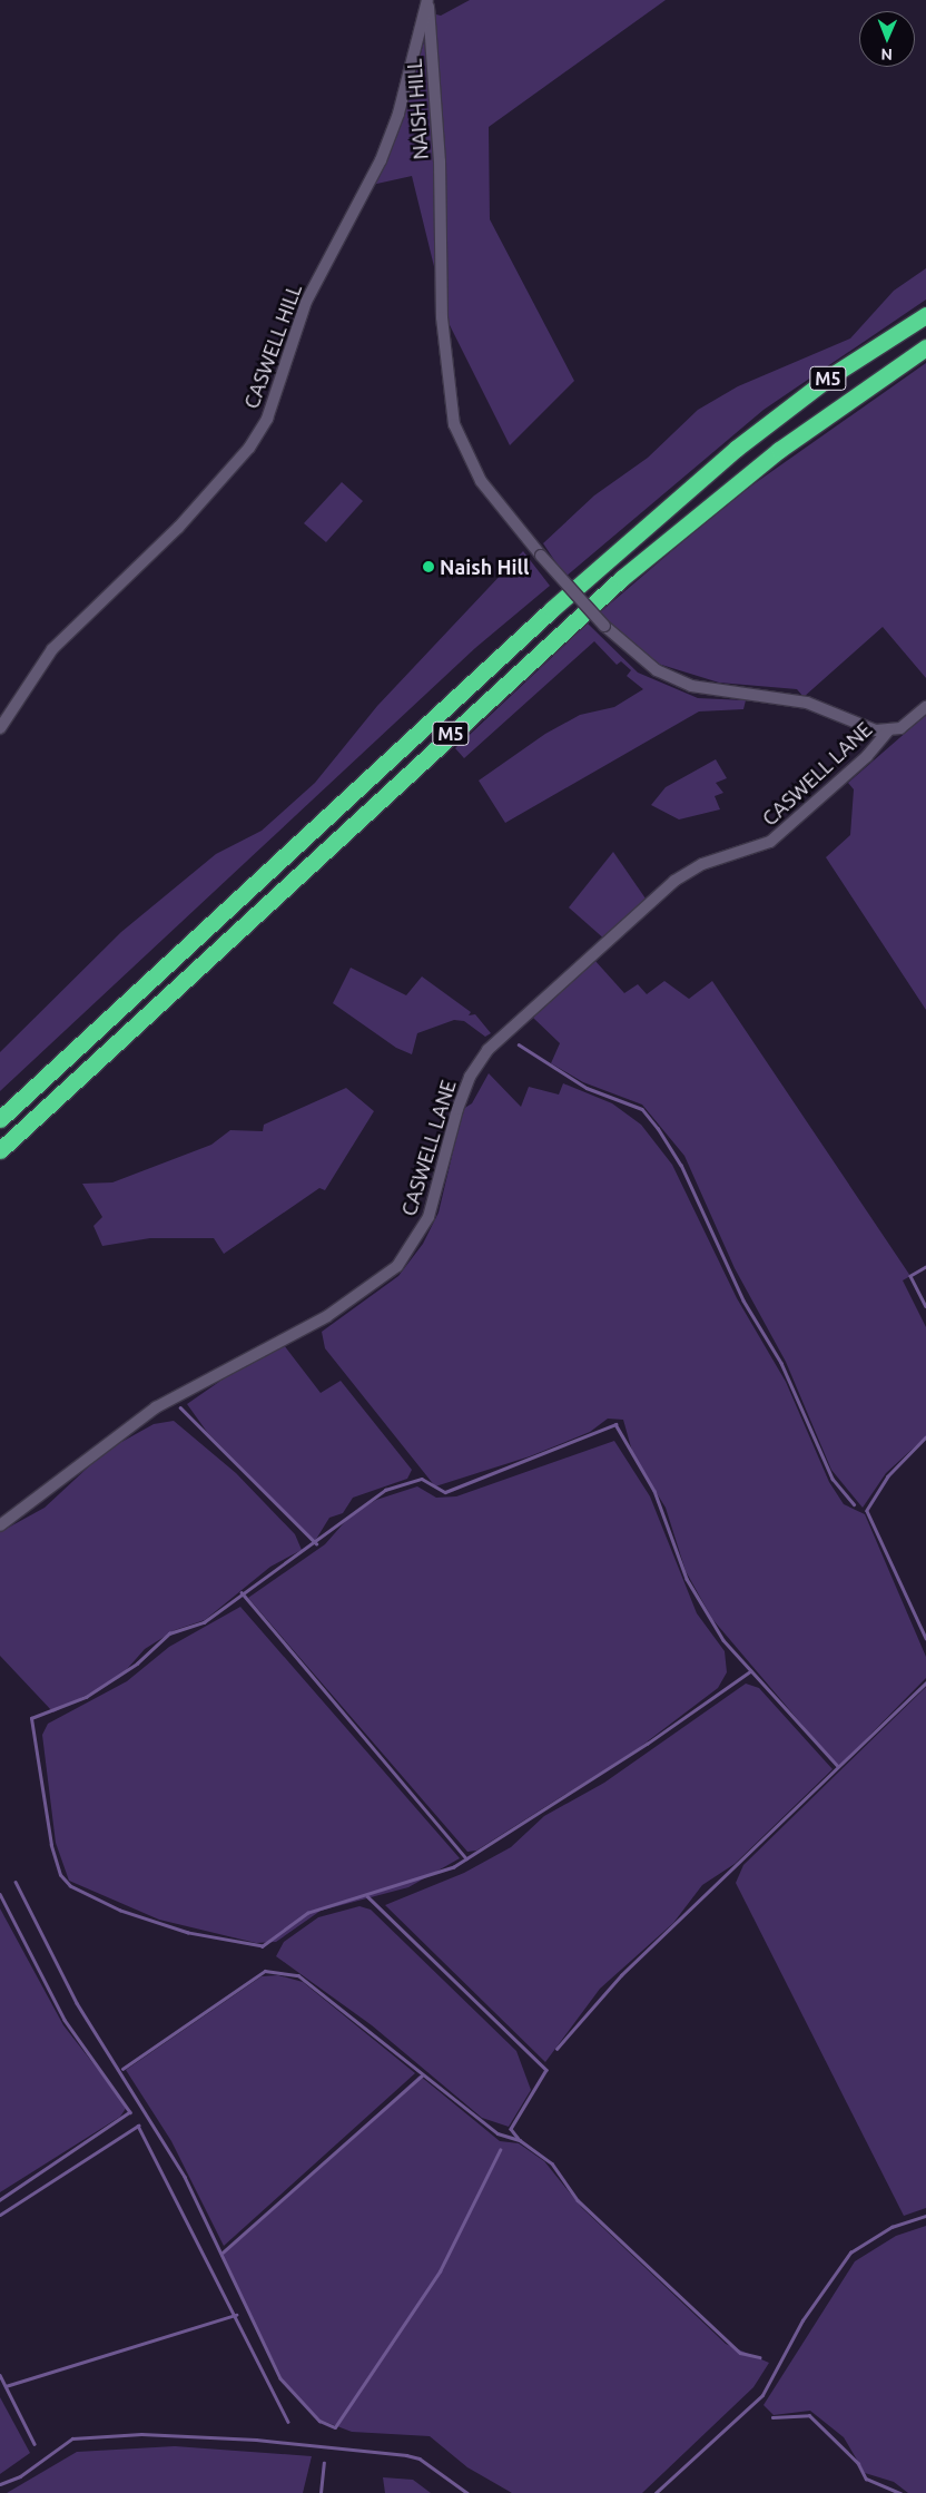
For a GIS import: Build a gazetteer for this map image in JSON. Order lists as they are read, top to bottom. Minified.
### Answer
{"streets":{"highway":["M5"],"street":["NAISH HILL","CASWELL HILL","CASWELL LANE"]},"crossings":[["NAISH HILL","CASWELL HILL"],["NAISH HILL","CASWELL LANE"]],"places":["Naish Hill"],"north":"bottom"}
